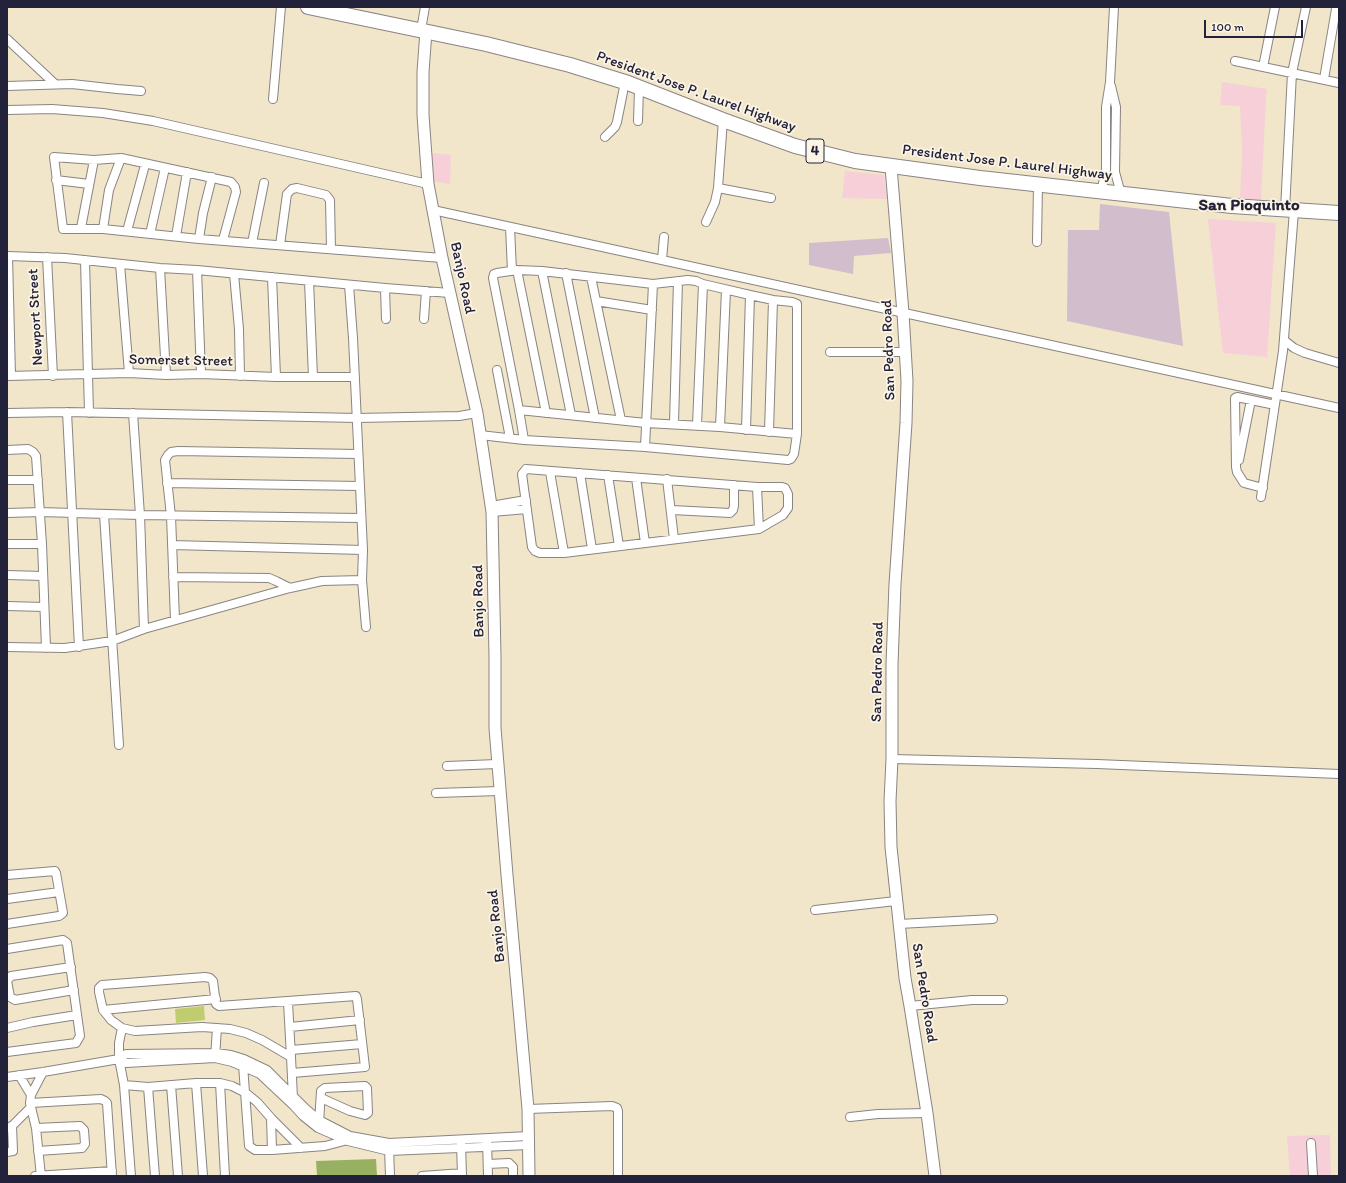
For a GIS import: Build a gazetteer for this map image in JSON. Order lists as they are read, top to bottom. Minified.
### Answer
{"streets":{"highway":["President Jose P. Laurel Highway","4"],"street":["Banjo Road","Newport Street","San Pedro Road","Somerset Street"]},"crossings":[["President Jose P. Laurel Highway","Banjo Road"],["President Jose P. Laurel Highway","San Pedro Road"],["Newport Street","Somerset Street"]],"districts":["San Pioquinto"],"scale_bar":"100 m"}
